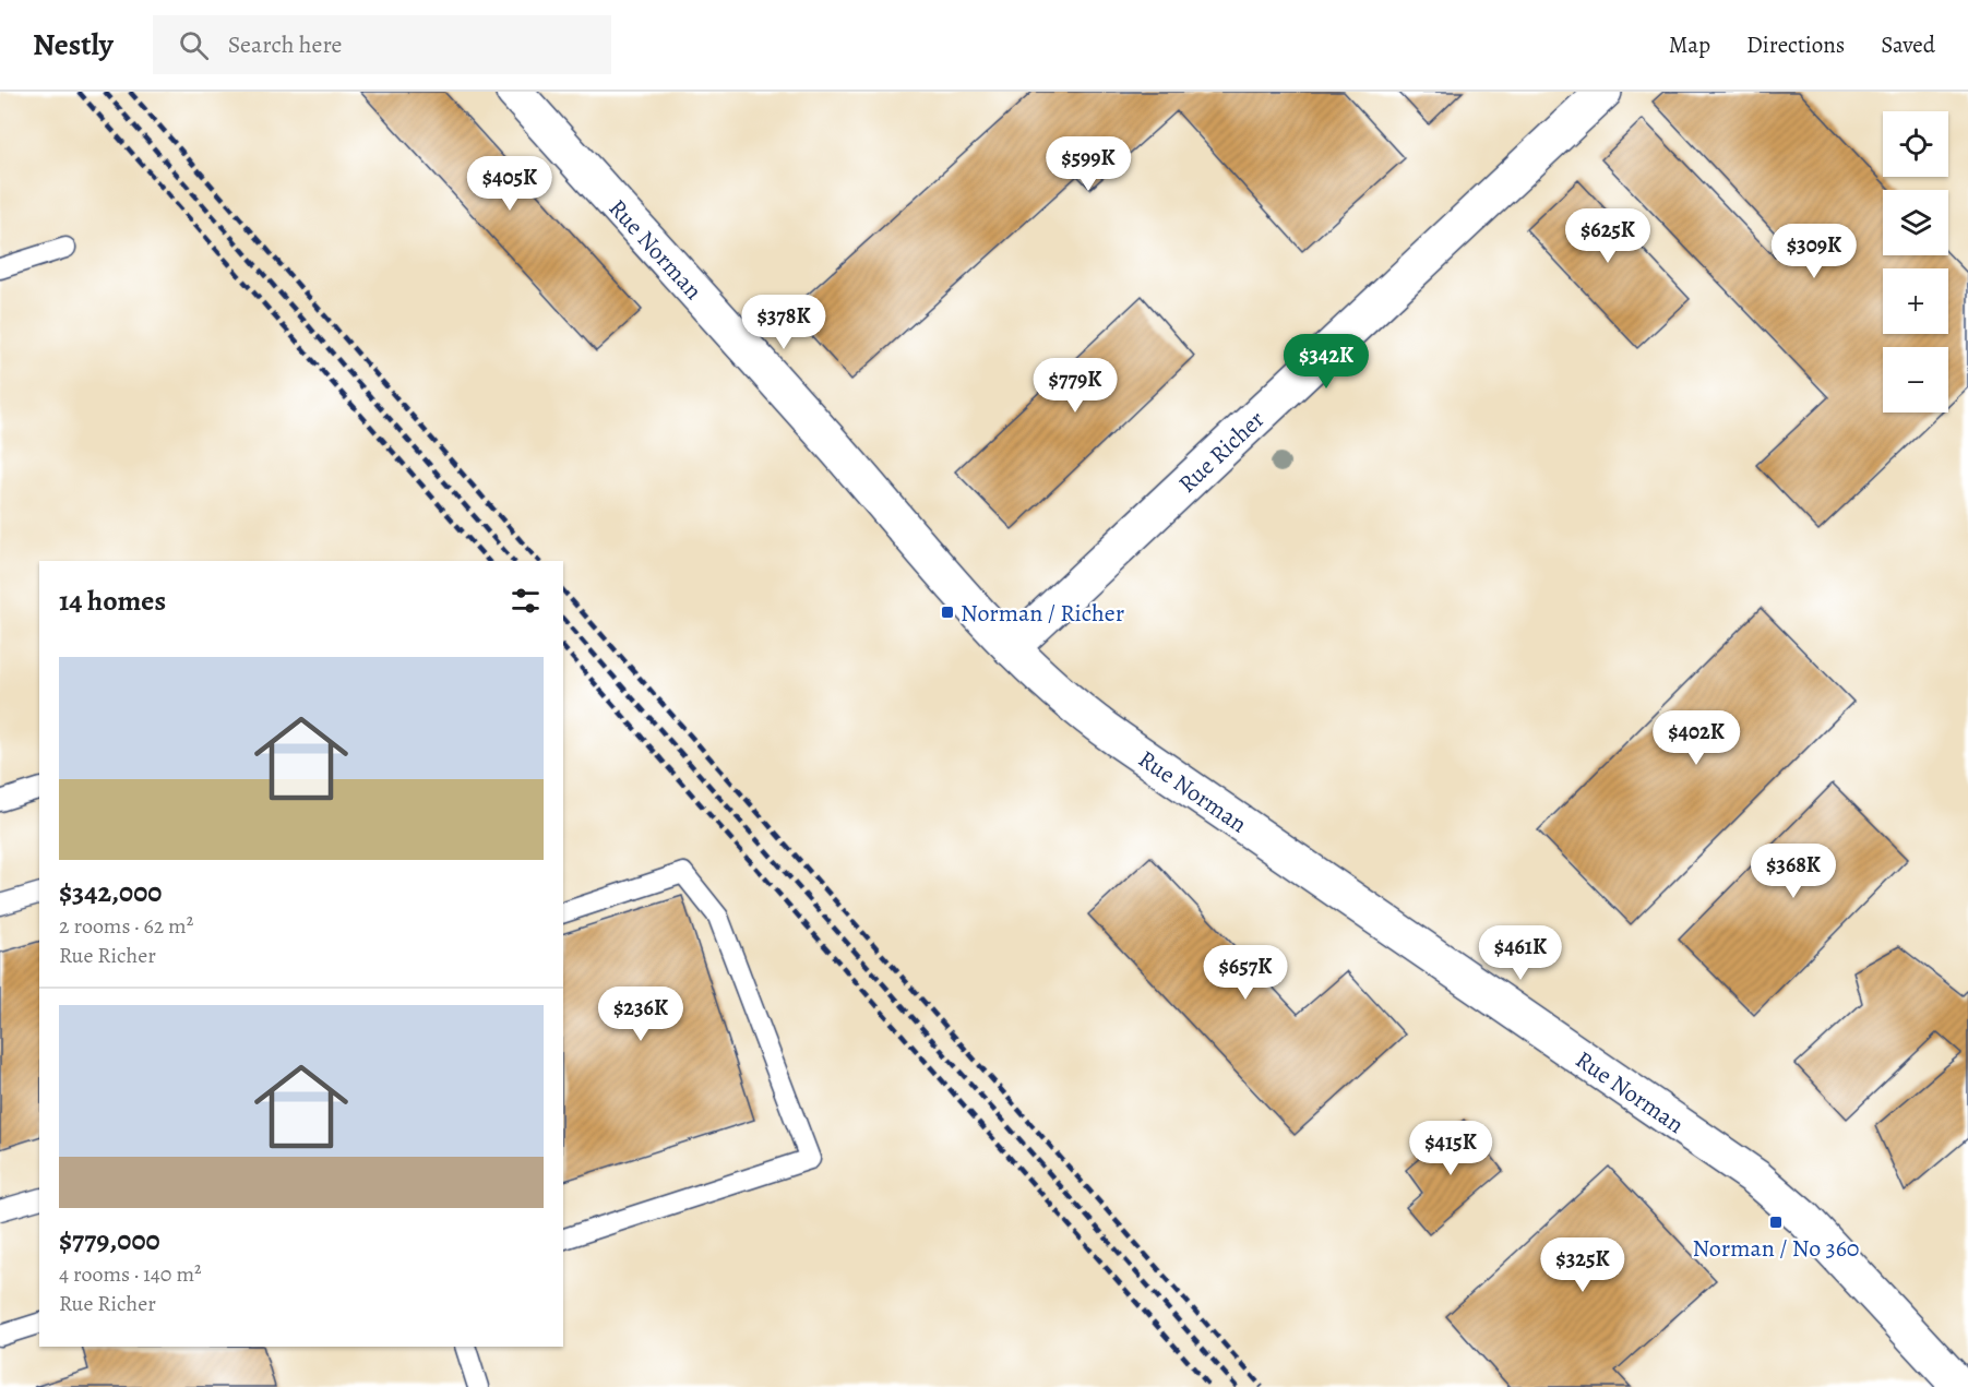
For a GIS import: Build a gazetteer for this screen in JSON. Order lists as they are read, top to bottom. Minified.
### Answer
{"streets":{"street":["Rue Norman","Rue Richer"]},"crossings":[["Rue Norman","Rue Richer"]],"places":{"transit":["Norman / Richer","Norman / No 360"]},"page":{"header":"Nestly","search":"Search here","nav":["Map","Directions","Saved"],"map_buttons":["+","−"],"price":["$599K","$405K","$625K","$309K","$378K","$342K","$779K","$402K","$368K","$461K","$657K","$236K","$415K","$325K"],"heading":"14 homes","list":[{"name":"$342,000","note":"2 rooms · 62 m² · Rue Richer"},{"name":"$779,000","note":"4 rooms · 140 m² · Rue Richer"}]}}
